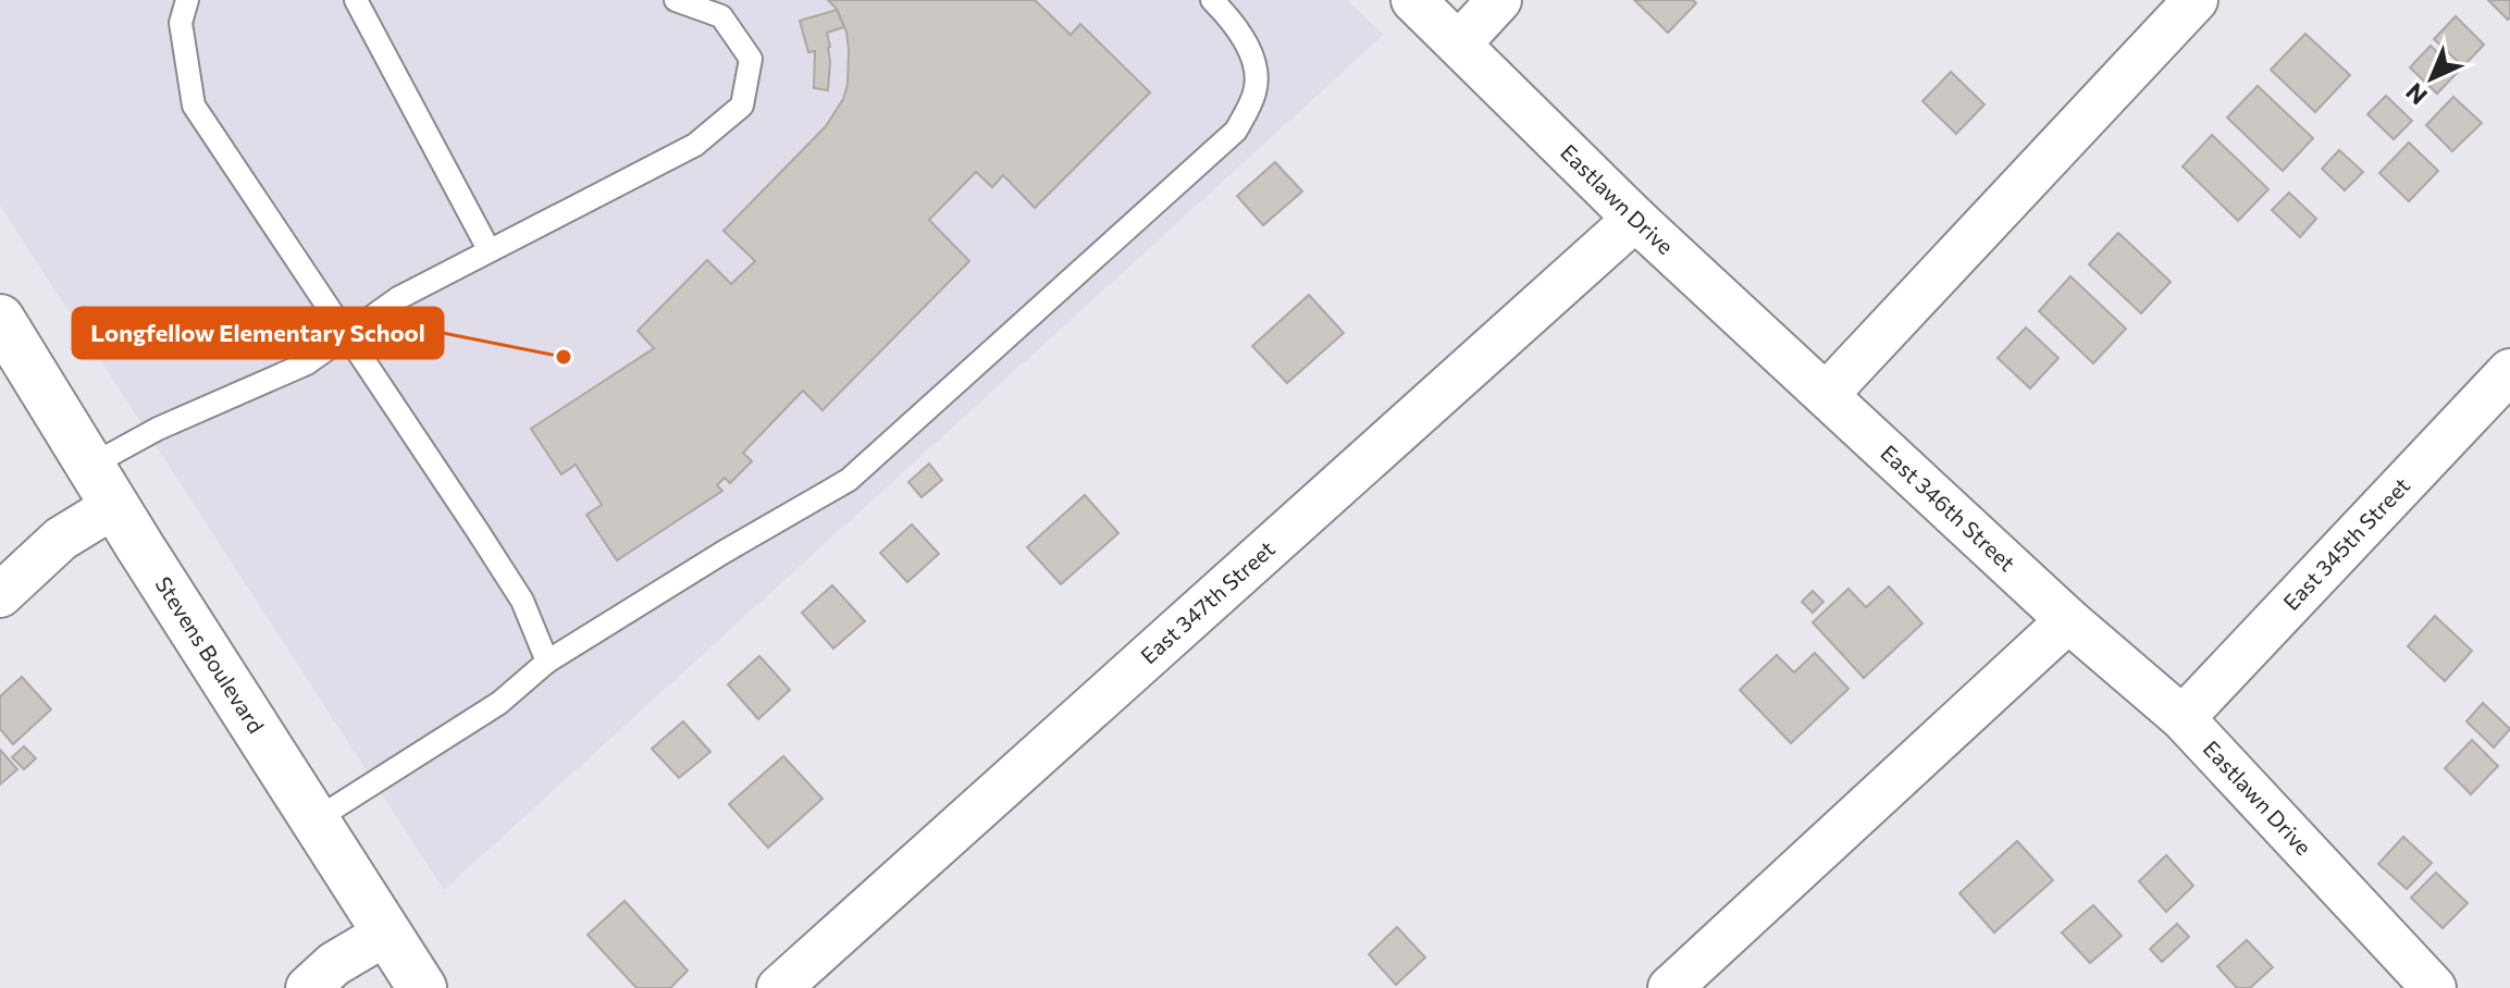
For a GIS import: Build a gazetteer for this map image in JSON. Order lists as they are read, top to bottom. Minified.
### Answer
{"streets":{"street":["Eastlawn Drive","East 346th Street","East 345th Street","East 347th Street","Stevens Boulevard"]},"crossings":[["Eastlawn Drive","East 346th Street"],["Eastlawn Drive","East 345th Street"],["Eastlawn Drive","East 347th Street"]],"places":["Longfellow Elementary School"],"north":"bottom left"}
